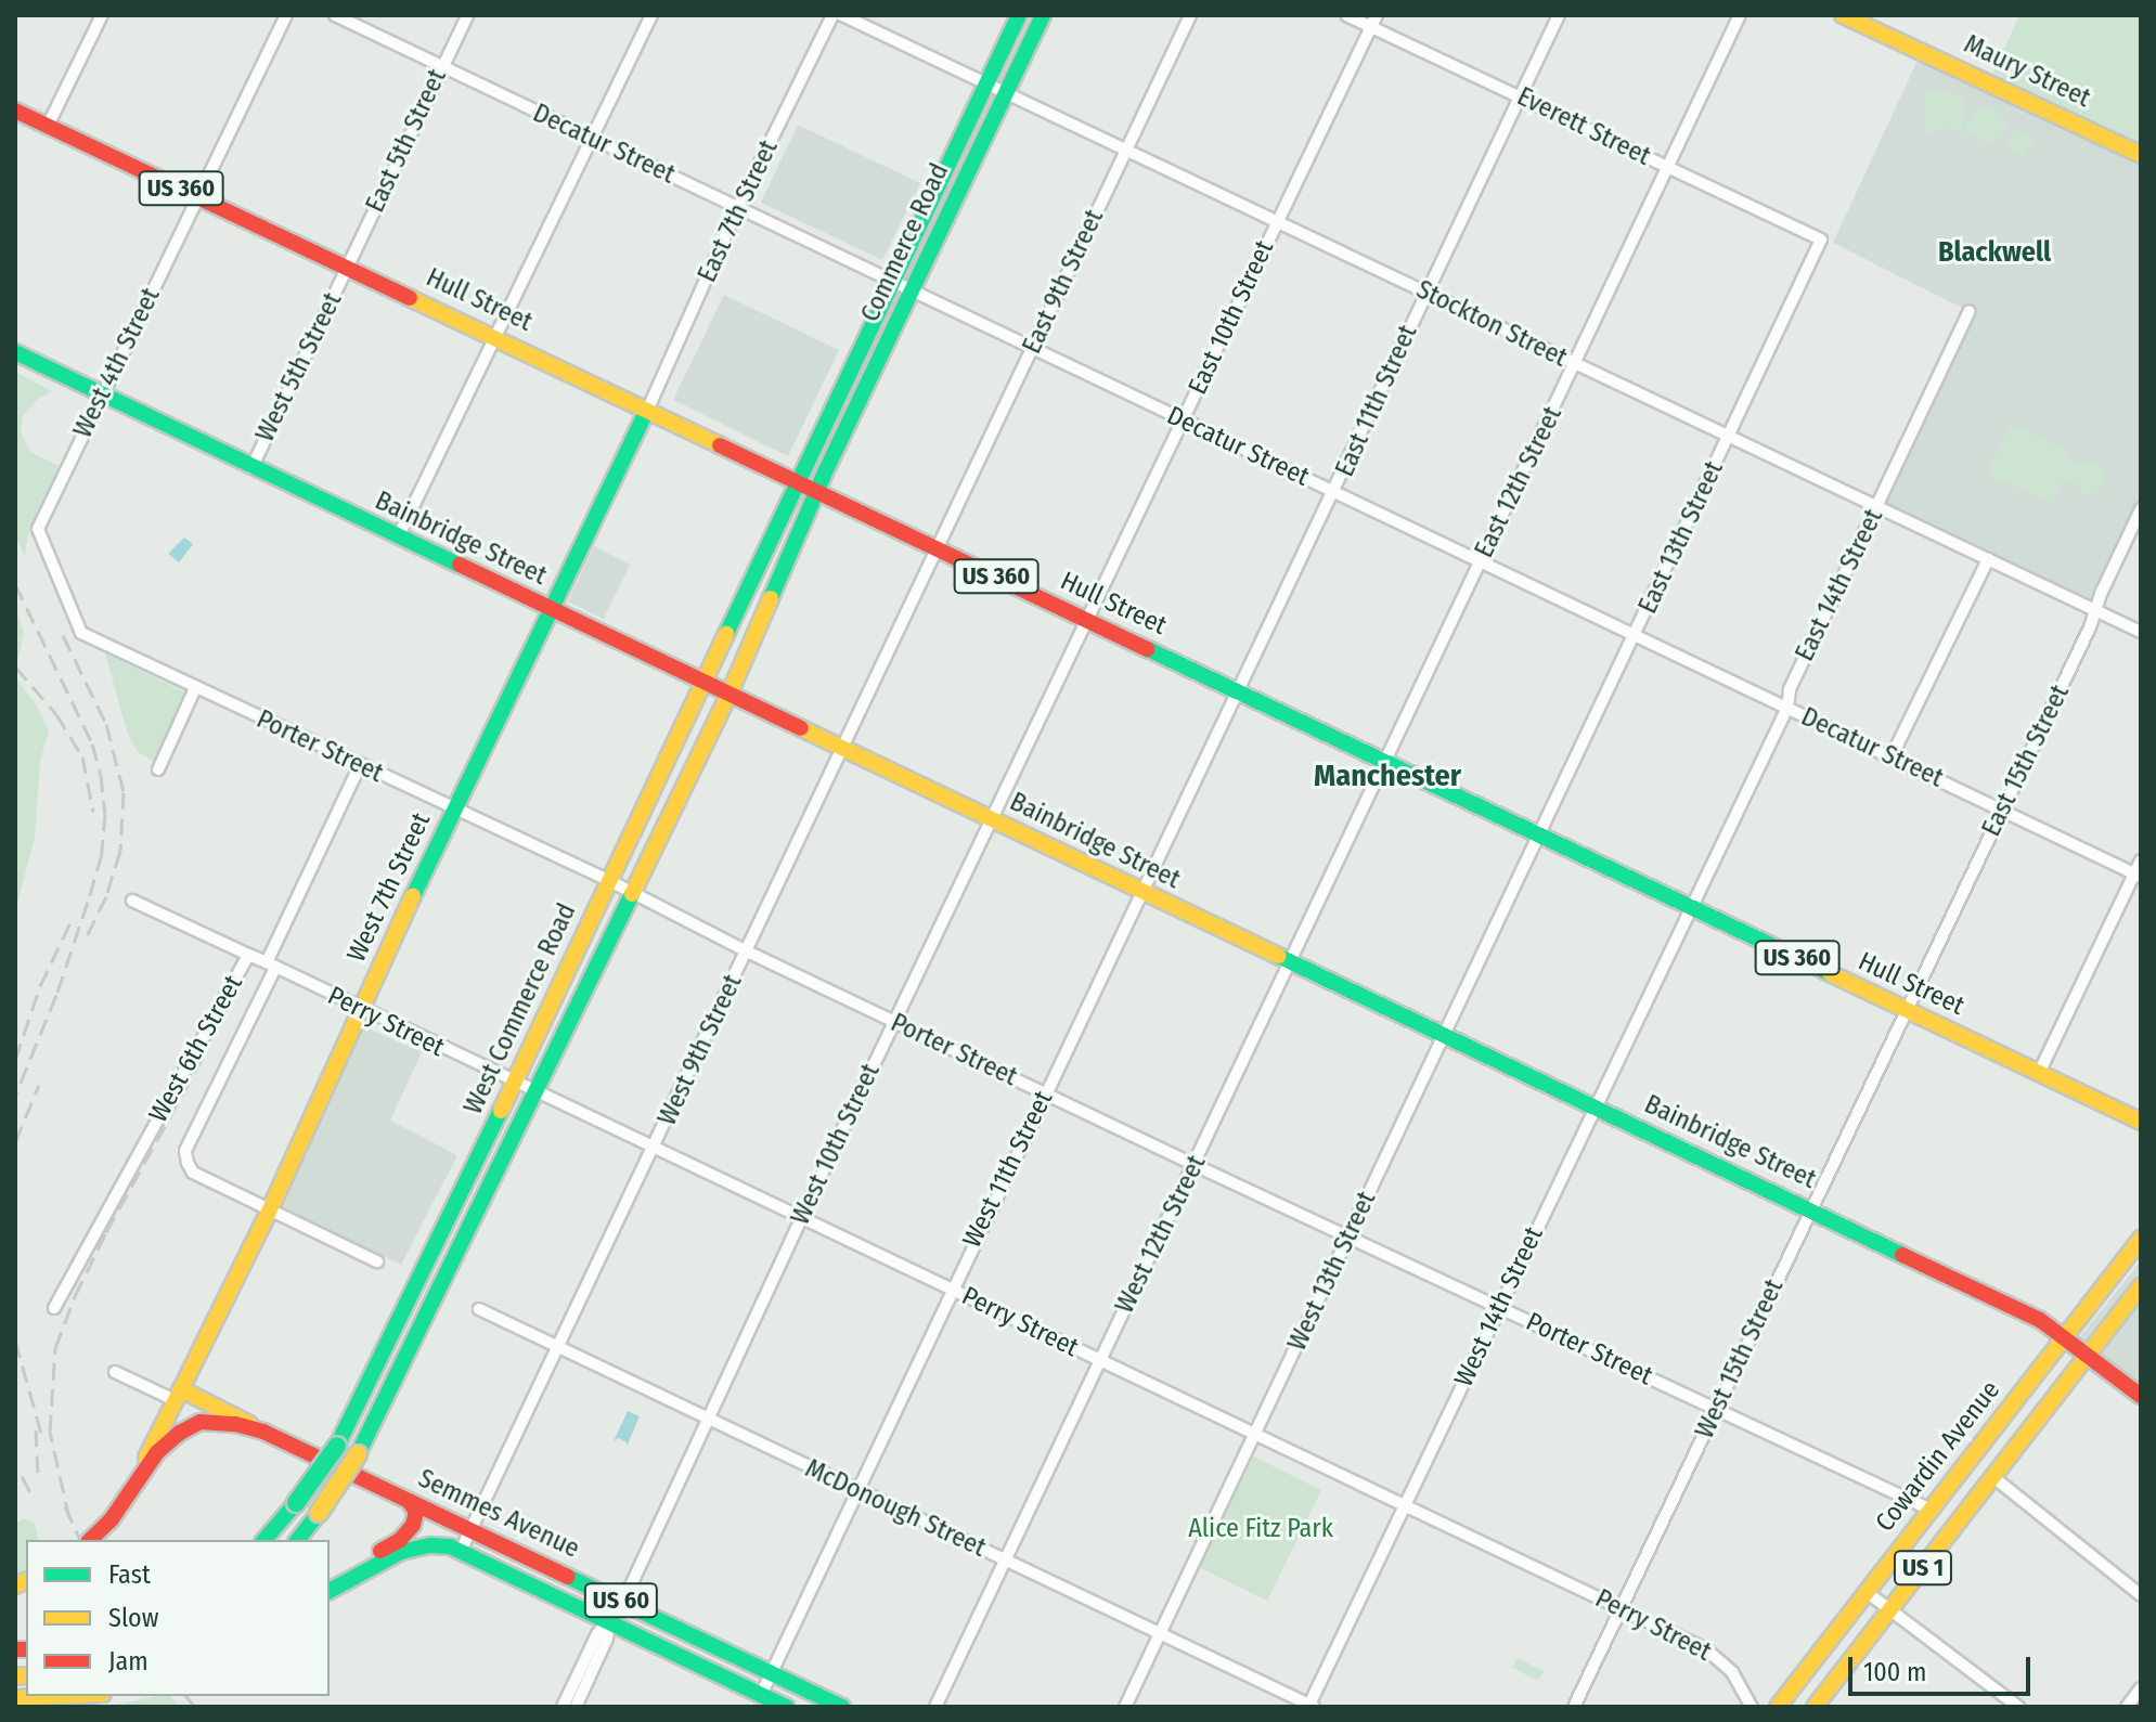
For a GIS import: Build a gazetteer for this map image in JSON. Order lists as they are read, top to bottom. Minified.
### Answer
{"streets":{"main road":["Maury Street","US 360","Commerce Road","Hull Street","Bainbridge Street","West 7th Street","West Commerce Road","Cowardin Avenue","Semmes Avenue","US 1","US 60"],"street":["Everett Street","East 5th Street","Decatur Street","East 7th Street","East 9th Street","East 10th Street","Stockton Street","West 4th Street","West 5th Street","East 11th Street","East 12th Street","East 13th Street","East 14th Street","Porter Street","East 15th Street","Perry Street","West 6th Street","West 9th Street","West 10th Street","West 11th Street","West 12th Street","West 13th Street","West 14th Street","West 15th Street","McDonough Street"]},"crossings":[["Everett Street","East 10th Street"],["Everett Street","East 11th Street"],["Everett Street","East 12th Street"],["Everett Street","East 13th Street"],["East 5th Street","Decatur Street"],["East 5th Street","Hull Street"],["East 5th Street","West 5th Street"],["Decatur Street","East 7th Street"],["Decatur Street","Commerce Road"],["Decatur Street","East 9th Street"],["Decatur Street","East 10th Street"],["Decatur Street","East 11th Street"],["Decatur Street","East 12th Street"],["Decatur Street","East 13th Street"],["Decatur Street","East 14th Street"],["Decatur Street","East 15th Street"],["East 7th Street","Hull Street"],["East 7th Street","West 7th Street"],["Commerce Road","Hull Street"],["Commerce Road","Stockton Street"],["Commerce Road","West Commerce Road"],["East 9th Street","Hull Street"],["East 9th Street","Stockton Street"],["East 9th Street","West 9th Street"],["Hull Street","East 10th Street"],["Hull Street","West 4th Street"],["Hull Street","West 5th Street"],["Hull Street","East 11th Street"],["Hull Street","East 12th Street"],["Hull Street","East 13th Street"],["Hull Street","East 14th Street"],["Hull Street","East 15th Street"],["Hull Street","West 7th Street"],["Hull Street","West Commerce Road"],["Hull Street","West 9th Street"],["Hull Street","West 10th Street"],["Hull Street","West 11th Street"],["Hull Street","West 12th Street"],["Hull Street","West 13th Street"],["Hull Street","West 14th Street"],["Hull Street","West 15th Street"],["East 10th Street","Stockton Street"],["East 10th Street","West 10th Street"],["Stockton Street","East 11th Street"],["Stockton Street","East 12th Street"],["Stockton Street","East 13th Street"],["Stockton Street","East 14th Street"],["Stockton Street","East 15th Street"],["West 4th Street","Bainbridge Street"],["West 4th Street","Porter Street"],["West 5th Street","Bainbridge Street"],["East 11th Street","West 11th Street"],["East 12th Street","West 12th Street"],["East 13th Street","West 13th Street"],["Bainbridge Street","West 7th Street"],["Bainbridge Street","West Commerce Road"],["Bainbridge Street","West 9th Street"],["Bainbridge Street","West 10th Street"],["Bainbridge Street","West 11th Street"],["Bainbridge Street","West 12th Street"],["Bainbridge Street","West 13th Street"],["Bainbridge Street","West 14th Street"],["Bainbridge Street","West 15th Street"],["Bainbridge Street","Cowardin Avenue"],["Bainbridge Street","US 1"],["East 14th Street","West 14th Street"],["Porter Street","West 7th Street"],["Porter Street","West Commerce Road"],["Porter Street","West 6th Street"],["Porter Street","West 9th Street"],["Porter Street","West 10th Street"],["Porter Street","West 11th Street"],["Porter Street","West 12th Street"],["Porter Street","West 13th Street"],["Porter Street","West 14th Street"],["Porter Street","West 15th Street"],["Porter Street","Cowardin Avenue"],["East 15th Street","West 15th Street"],["West 7th Street","Perry Street"],["West 7th Street","Semmes Avenue"],["West 7th Street","US 60"],["West Commerce Road","Perry Street"],["Perry Street","West 6th Street"],["Perry Street","West 9th Street"],["Perry Street","West 10th Street"],["Perry Street","West 11th Street"],["Perry Street","West 12th Street"],["Perry Street","West 13th Street"],["Perry Street","West 14th Street"],["Perry Street","West 15th Street"],["West 9th Street","McDonough Street"],["West 9th Street","Semmes Avenue"],["West 9th Street","US 60"],["West 10th Street","McDonough Street"],["West 10th Street","Semmes Avenue"],["West 11th Street","McDonough Street"],["West 11th Street","Semmes Avenue"],["West 12th Street","McDonough Street"],["West 13th Street","McDonough Street"],["West 14th Street","McDonough Street"],["Semmes Avenue","US 60"]],"districts":["Blackwell","Manchester"],"parks":["Alice Fitz Park"],"legend":["Fast","Slow","Jam"],"scale_bar":"100 m"}
